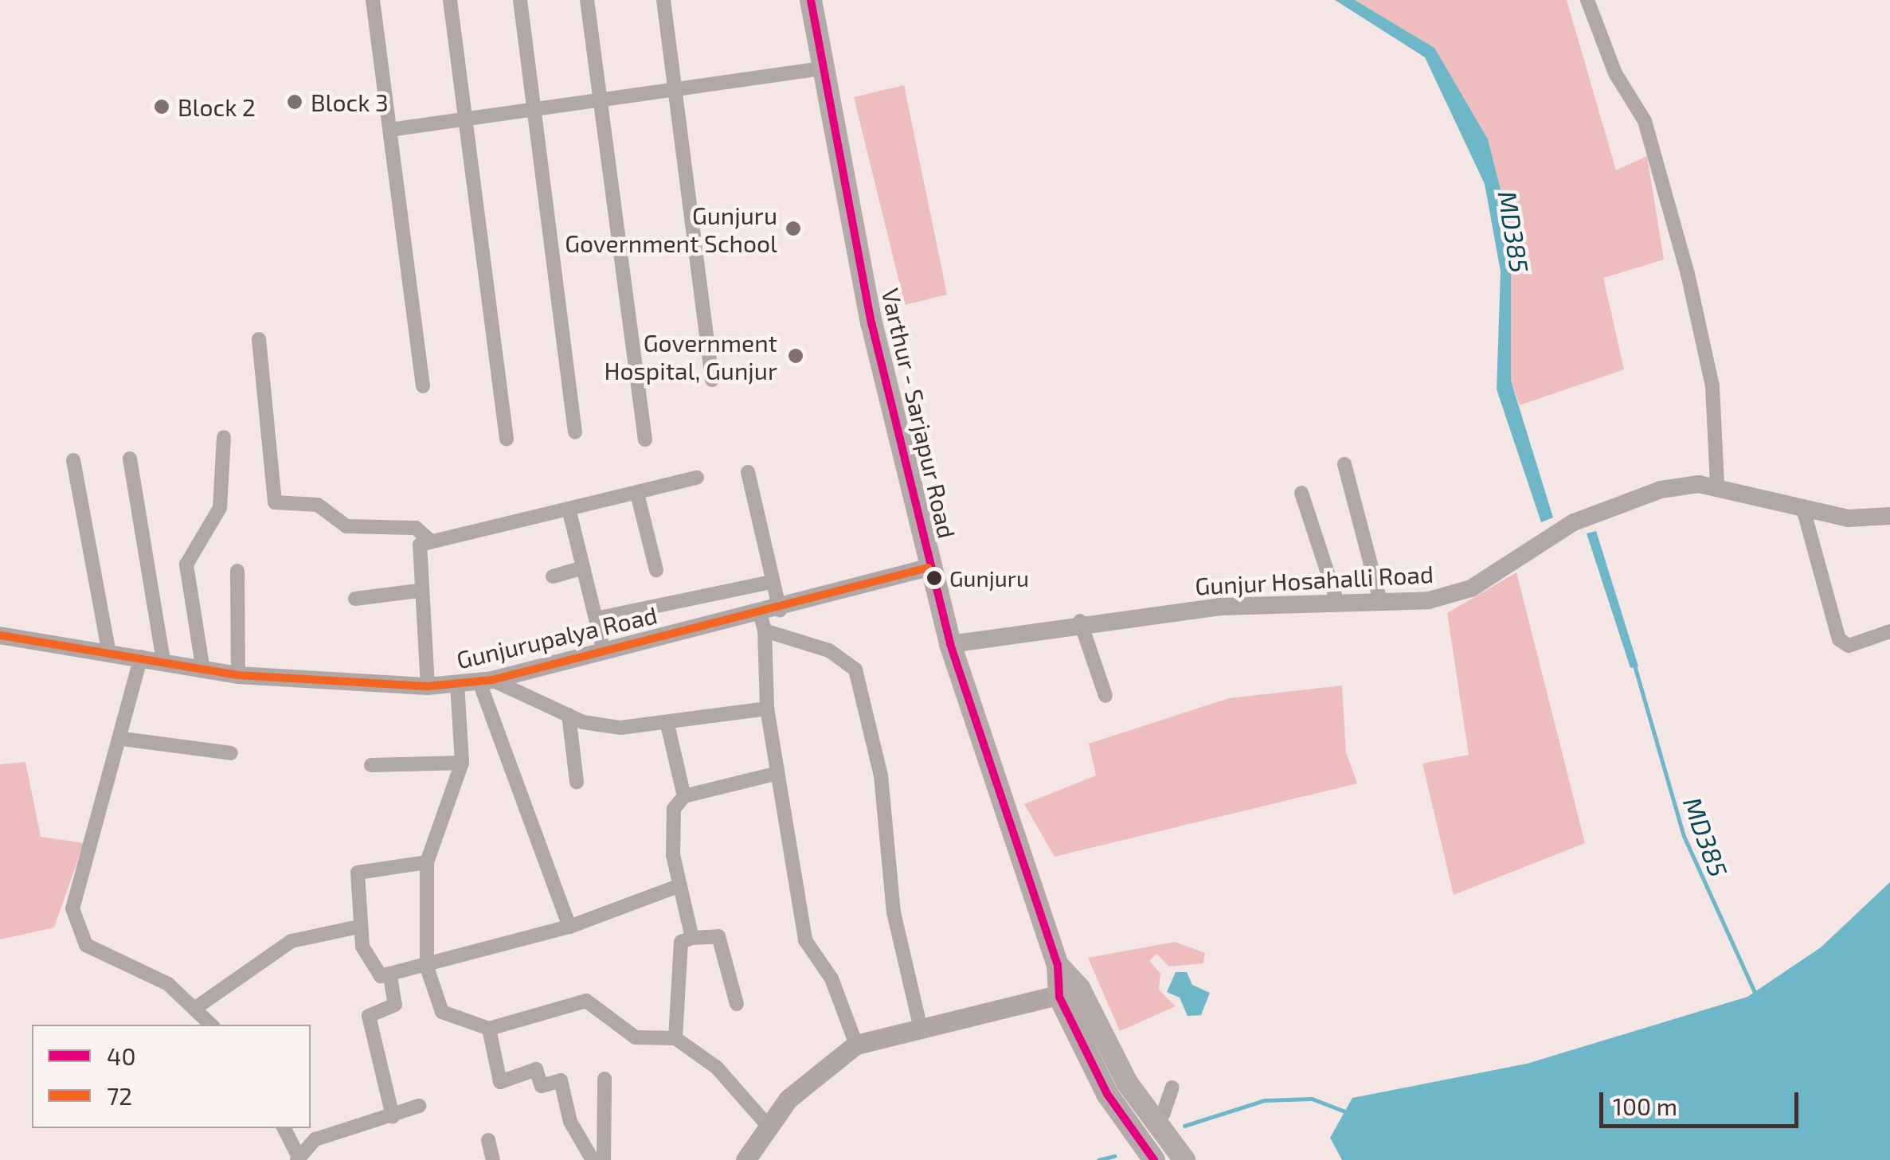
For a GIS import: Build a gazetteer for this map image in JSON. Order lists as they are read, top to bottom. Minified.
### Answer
{"streets":{"main road":["Varthur - Sarjapur Road"],"street":["Gunjur Hosahalli Road","Gunjurupalya Road"]},"crossings":[["Varthur - Sarjapur Road","Gunjur Hosahalli Road"],["Varthur - Sarjapur Road","Gunjurupalya Road"]],"water":["MD385"],"places":["Block 3","Block 2","Gunjuru Government School","Government Hospital, Gunjur","Gunjuru"],"lines":["transit line 40","transit line 72"],"legend":["40","72"],"scale_bar":"100 m"}
